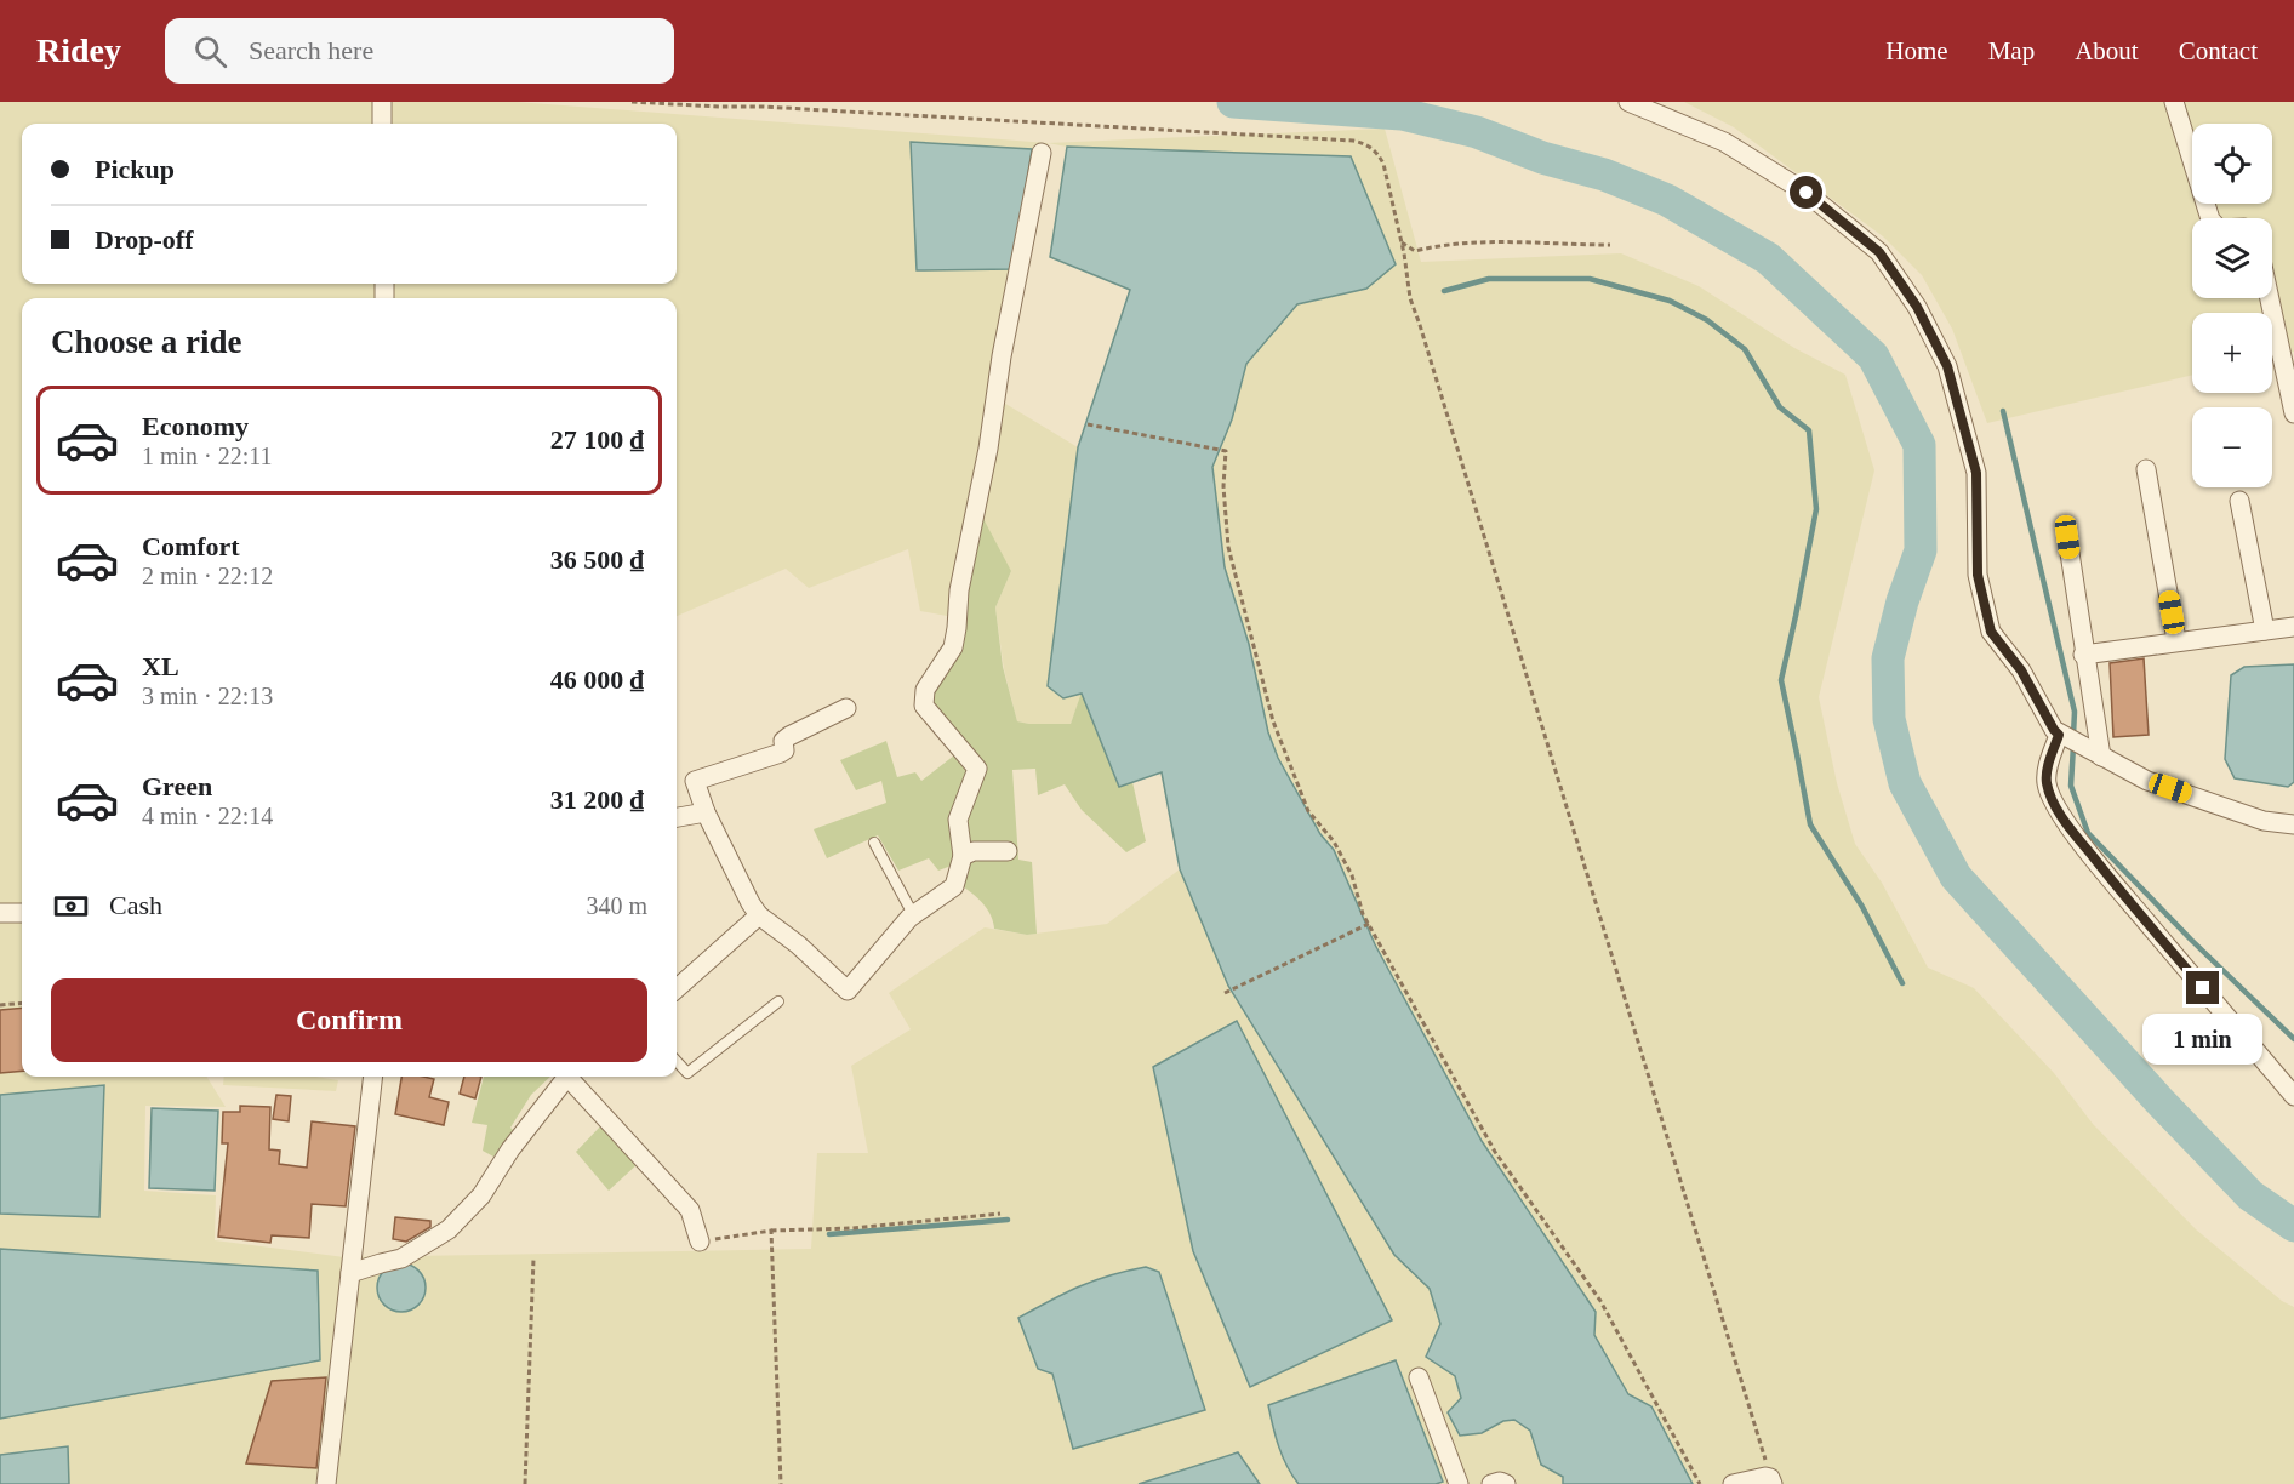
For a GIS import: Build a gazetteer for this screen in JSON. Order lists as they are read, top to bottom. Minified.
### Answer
{"page":{"header":"Ridey","search":"Search here","nav":["Home","Map","About","Contact"],"map_buttons":["+","−"],"banner":["Pickup","Drop-off"],"heading":"Choose a ride","list":[{"name":"Economy","note":"1 min · 22:11","value":"27 100 ₫"},{"name":"Comfort","note":"2 min · 22:12","value":"36 500 ₫"},{"name":"XL","note":"3 min · 22:13","value":"46 000 ₫"},{"name":"Green","note":"4 min · 22:14","value":"31 200 ₫"}],"pay":["Cash","340 m"],"buttons":"Confirm","bubble":"1 min"}}
